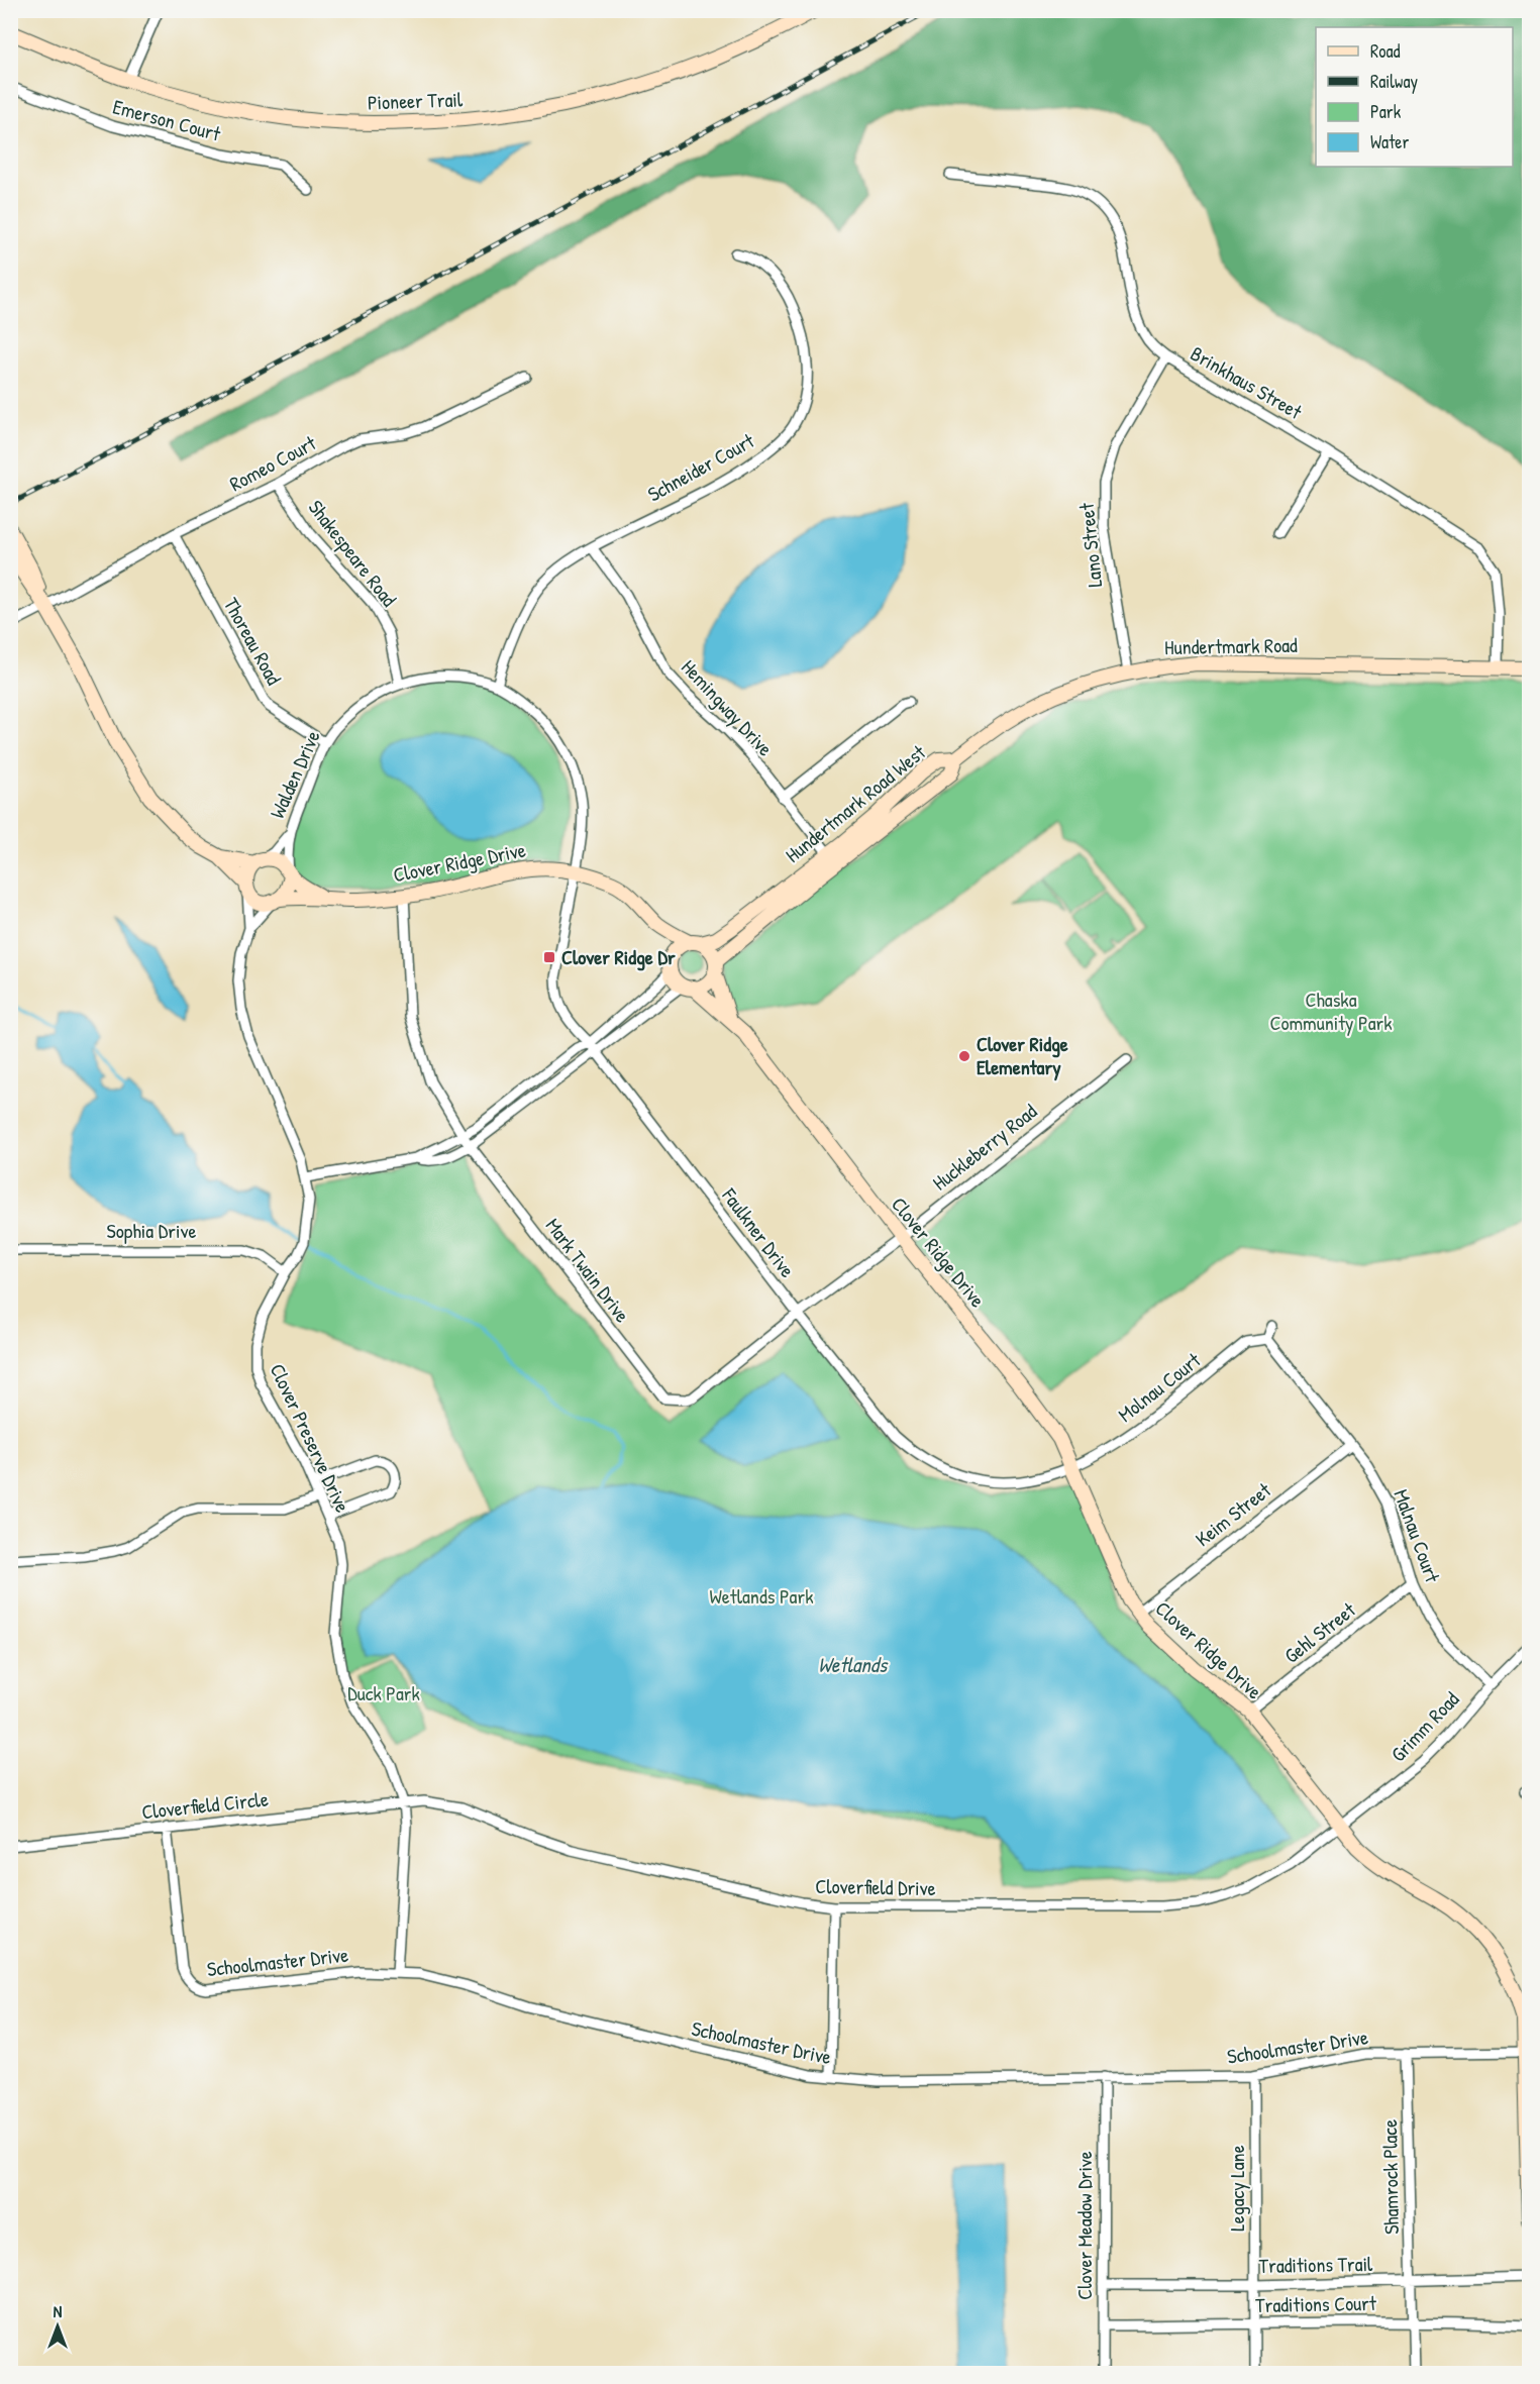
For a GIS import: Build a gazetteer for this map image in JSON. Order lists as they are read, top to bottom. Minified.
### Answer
{"streets":{"street":["Pioneer Trail","Emerson Court","Brinkhaus Street","Romeo Court","Schneider Court","Lano Street","Shakespeare Road","Thoreau Road","Hundertmark Road","Hemingway Drive","Walden Drive","Hundertmark Road West","Clover Ridge Drive","Huckleberry Road","Sophia Drive","Faulkner Drive","Mark Twain Drive","Molnau Court","Clover Preserve Drive","Keim Street","Malnau Court","Gehl Street","Grimm Road","Cloverfield Circle","Cloverfield Drive","Schoolmaster Drive","Shamrock Place","Legacy Lane","Clover Meadow Drive","Traditions Trail","Traditions Court"]},"crossings":[["Brinkhaus Street","Lano Street"],["Brinkhaus Street","Hundertmark Road"],["Romeo Court","Shakespeare Road"],["Romeo Court","Thoreau Road"],["Schneider Court","Hemingway Drive"],["Schneider Court","Walden Drive"],["Lano Street","Hundertmark Road"],["Shakespeare Road","Walden Drive"],["Thoreau Road","Walden Drive"],["Hundertmark Road","Hundertmark Road West"],["Hemingway Drive","Hundertmark Road West"],["Walden Drive","Clover Ridge Drive"],["Walden Drive","Faulkner Drive"],["Walden Drive","Clover Preserve Drive"],["Hundertmark Road West","Clover Ridge Drive"],["Clover Ridge Drive","Huckleberry Road"],["Clover Ridge Drive","Faulkner Drive"],["Clover Ridge Drive","Mark Twain Drive"],["Clover Ridge Drive","Molnau Court"],["Clover Ridge Drive","Clover Preserve Drive"],["Clover Ridge Drive","Keim Street"],["Clover Ridge Drive","Gehl Street"],["Clover Ridge Drive","Grimm Road"],["Clover Ridge Drive","Cloverfield Drive"],["Clover Ridge Drive","Schoolmaster Drive"],["Huckleberry Road","Faulkner Drive"],["Huckleberry Road","Mark Twain Drive"],["Sophia Drive","Clover Preserve Drive"],["Faulkner Drive","Molnau Court"],["Molnau Court","Malnau Court"],["Clover Preserve Drive","Cloverfield Circle"],["Clover Preserve Drive","Cloverfield Drive"],["Clover Preserve Drive","Schoolmaster Drive"],["Keim Street","Malnau Court"],["Malnau Court","Gehl Street"],["Malnau Court","Grimm Road"],["Grimm Road","Cloverfield Drive"],["Cloverfield Circle","Cloverfield Drive"],["Cloverfield Circle","Schoolmaster Drive"],["Schoolmaster Drive","Shamrock Place"],["Schoolmaster Drive","Legacy Lane"],["Schoolmaster Drive","Clover Meadow Drive"],["Shamrock Place","Traditions Trail"],["Shamrock Place","Traditions Court"],["Legacy Lane","Traditions Trail"],["Legacy Lane","Traditions Court"],["Clover Meadow Drive","Traditions Trail"],["Clover Meadow Drive","Traditions Court"]],"water":["Wetlands"],"parks":["Chaska Community Park","Wetlands Park","Duck Park"],"places":{"transit":["Clover Ridge Dr"],"other":["Clover Ridge Elementary"]},"legend":["Road","Railway","Park","Water"],"north":"top"}
